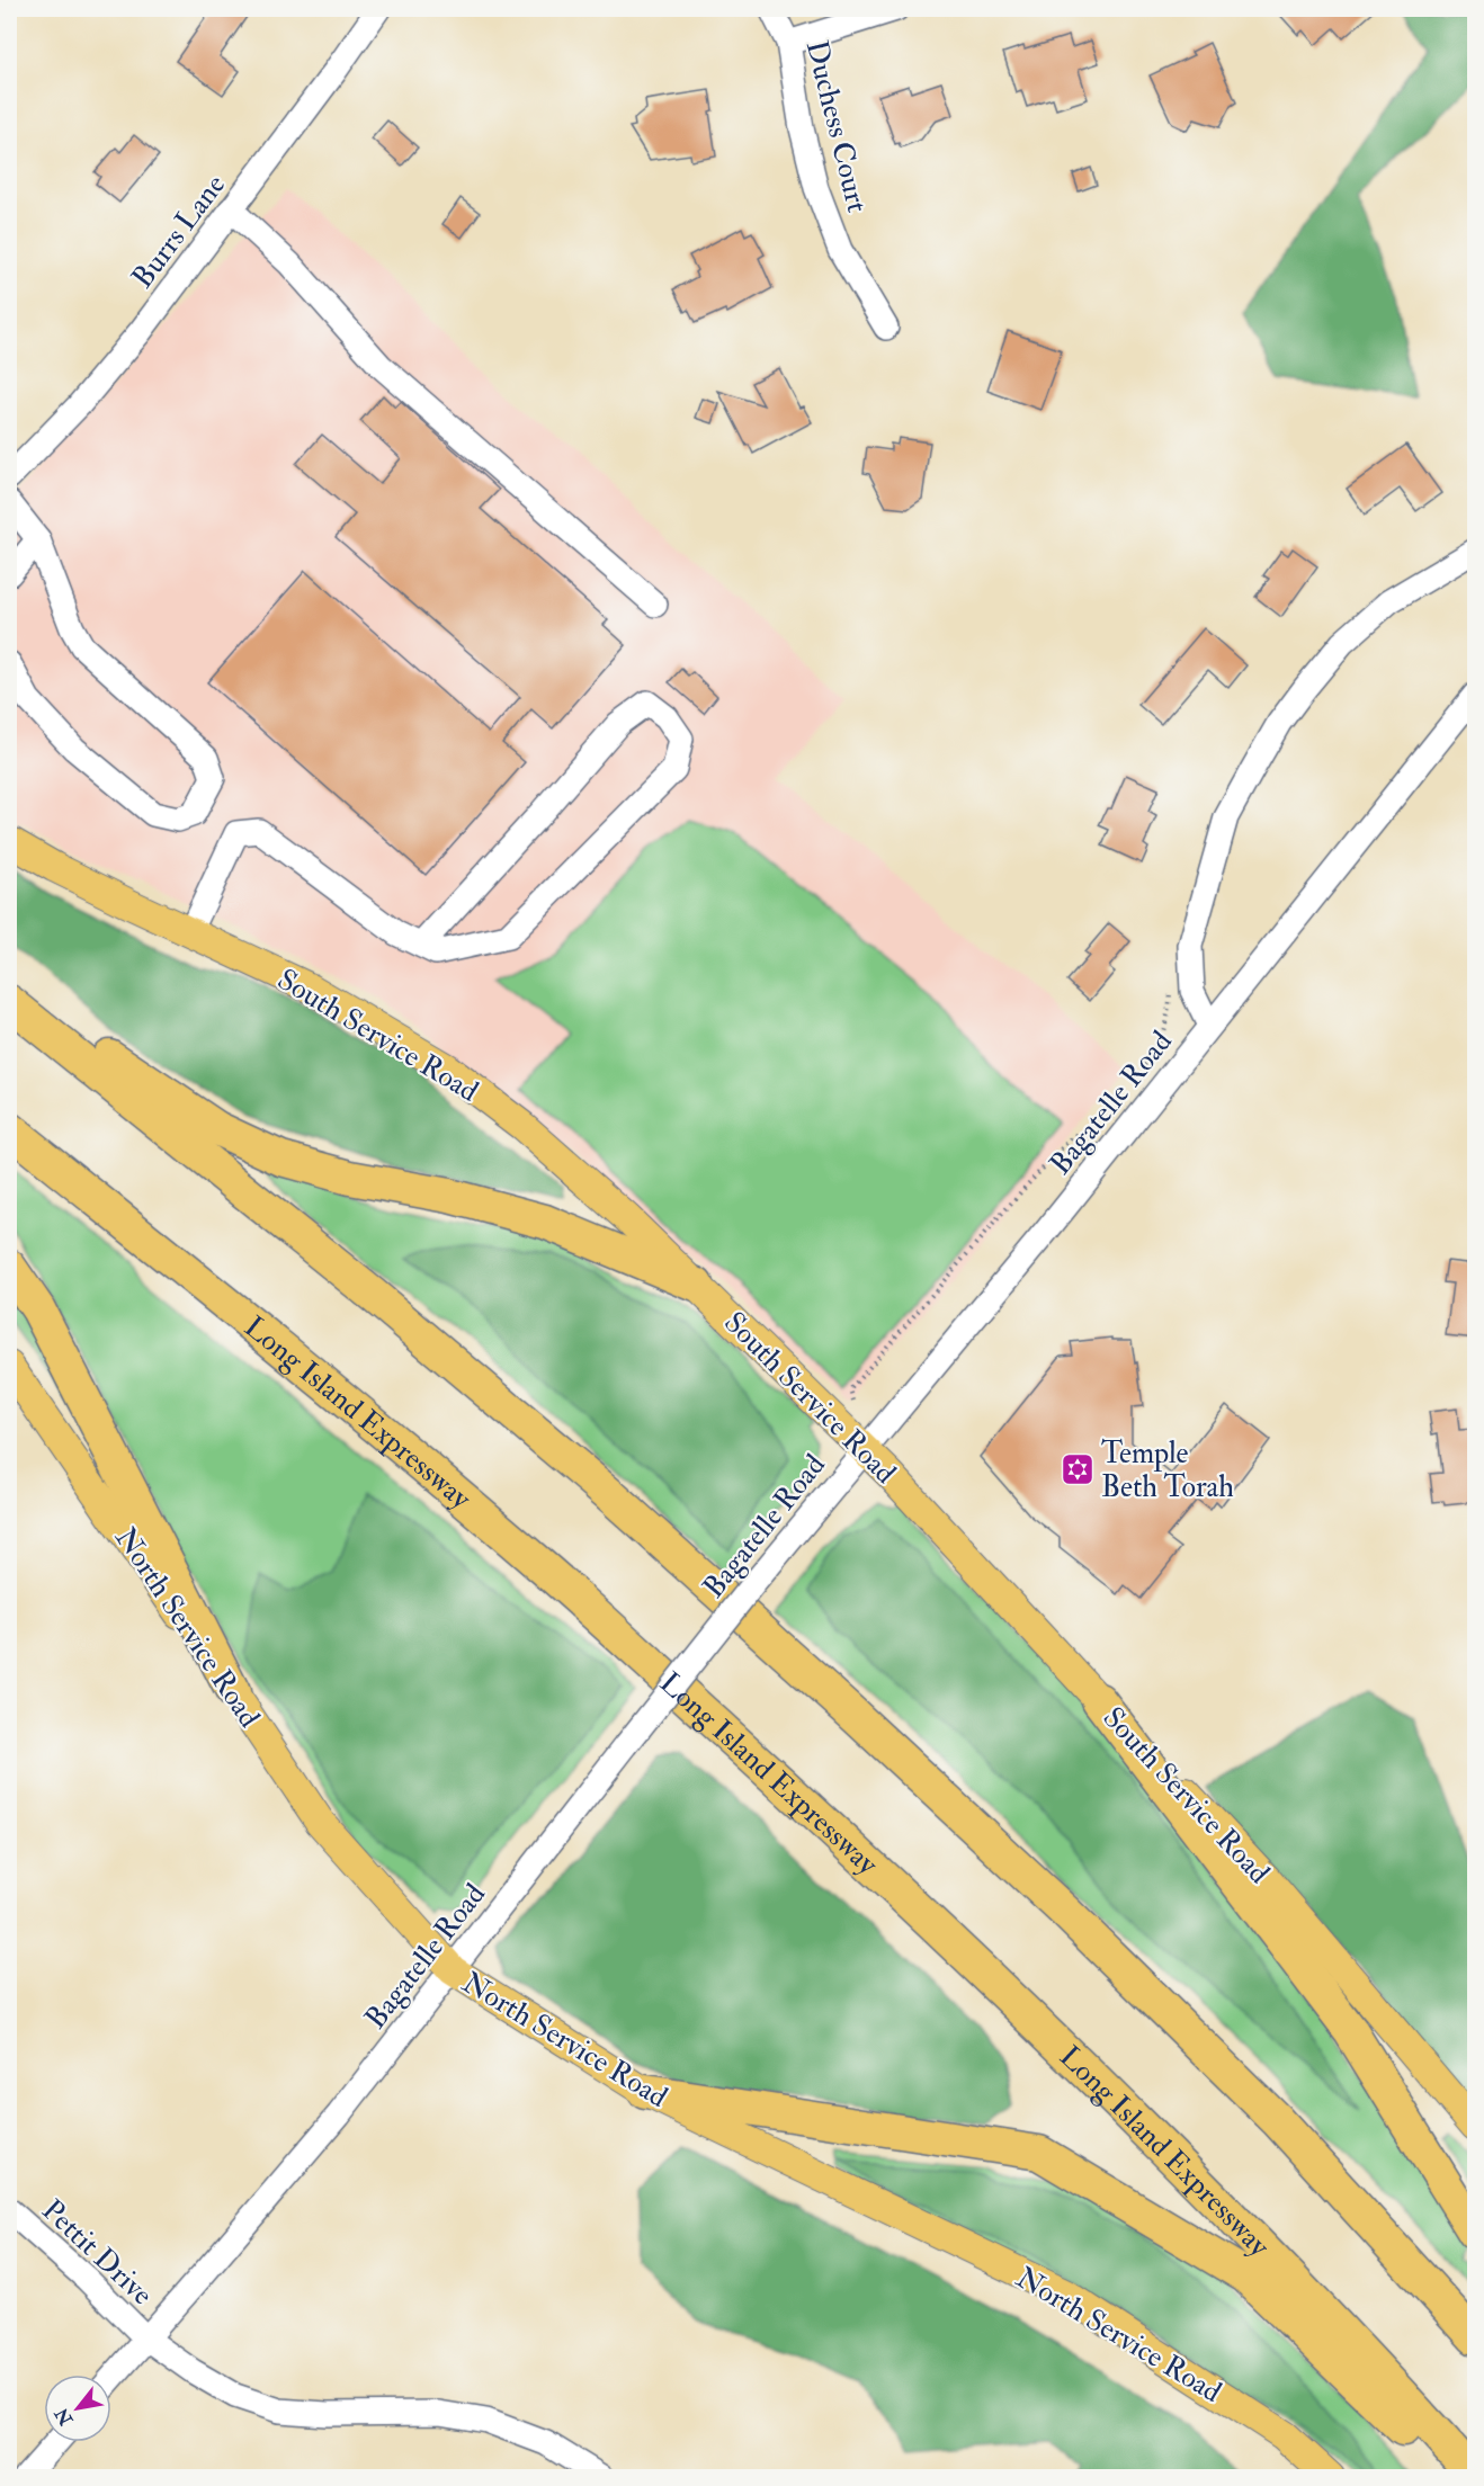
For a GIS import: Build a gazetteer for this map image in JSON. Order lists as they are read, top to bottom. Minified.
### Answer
{"streets":{"highway":["Long Island Expressway"],"main road":["South Service Road","North Service Road"],"street":["Duchess Court","Burrs Lane","Bagatelle Road","Pettit Drive"]},"crossings":[["South Service Road","Bagatelle Road"],["Bagatelle Road","North Service Road"],["Bagatelle Road","Pettit Drive"]],"places":{"synagogue":["Temple Beth Torah"]},"north":"bottom left"}
